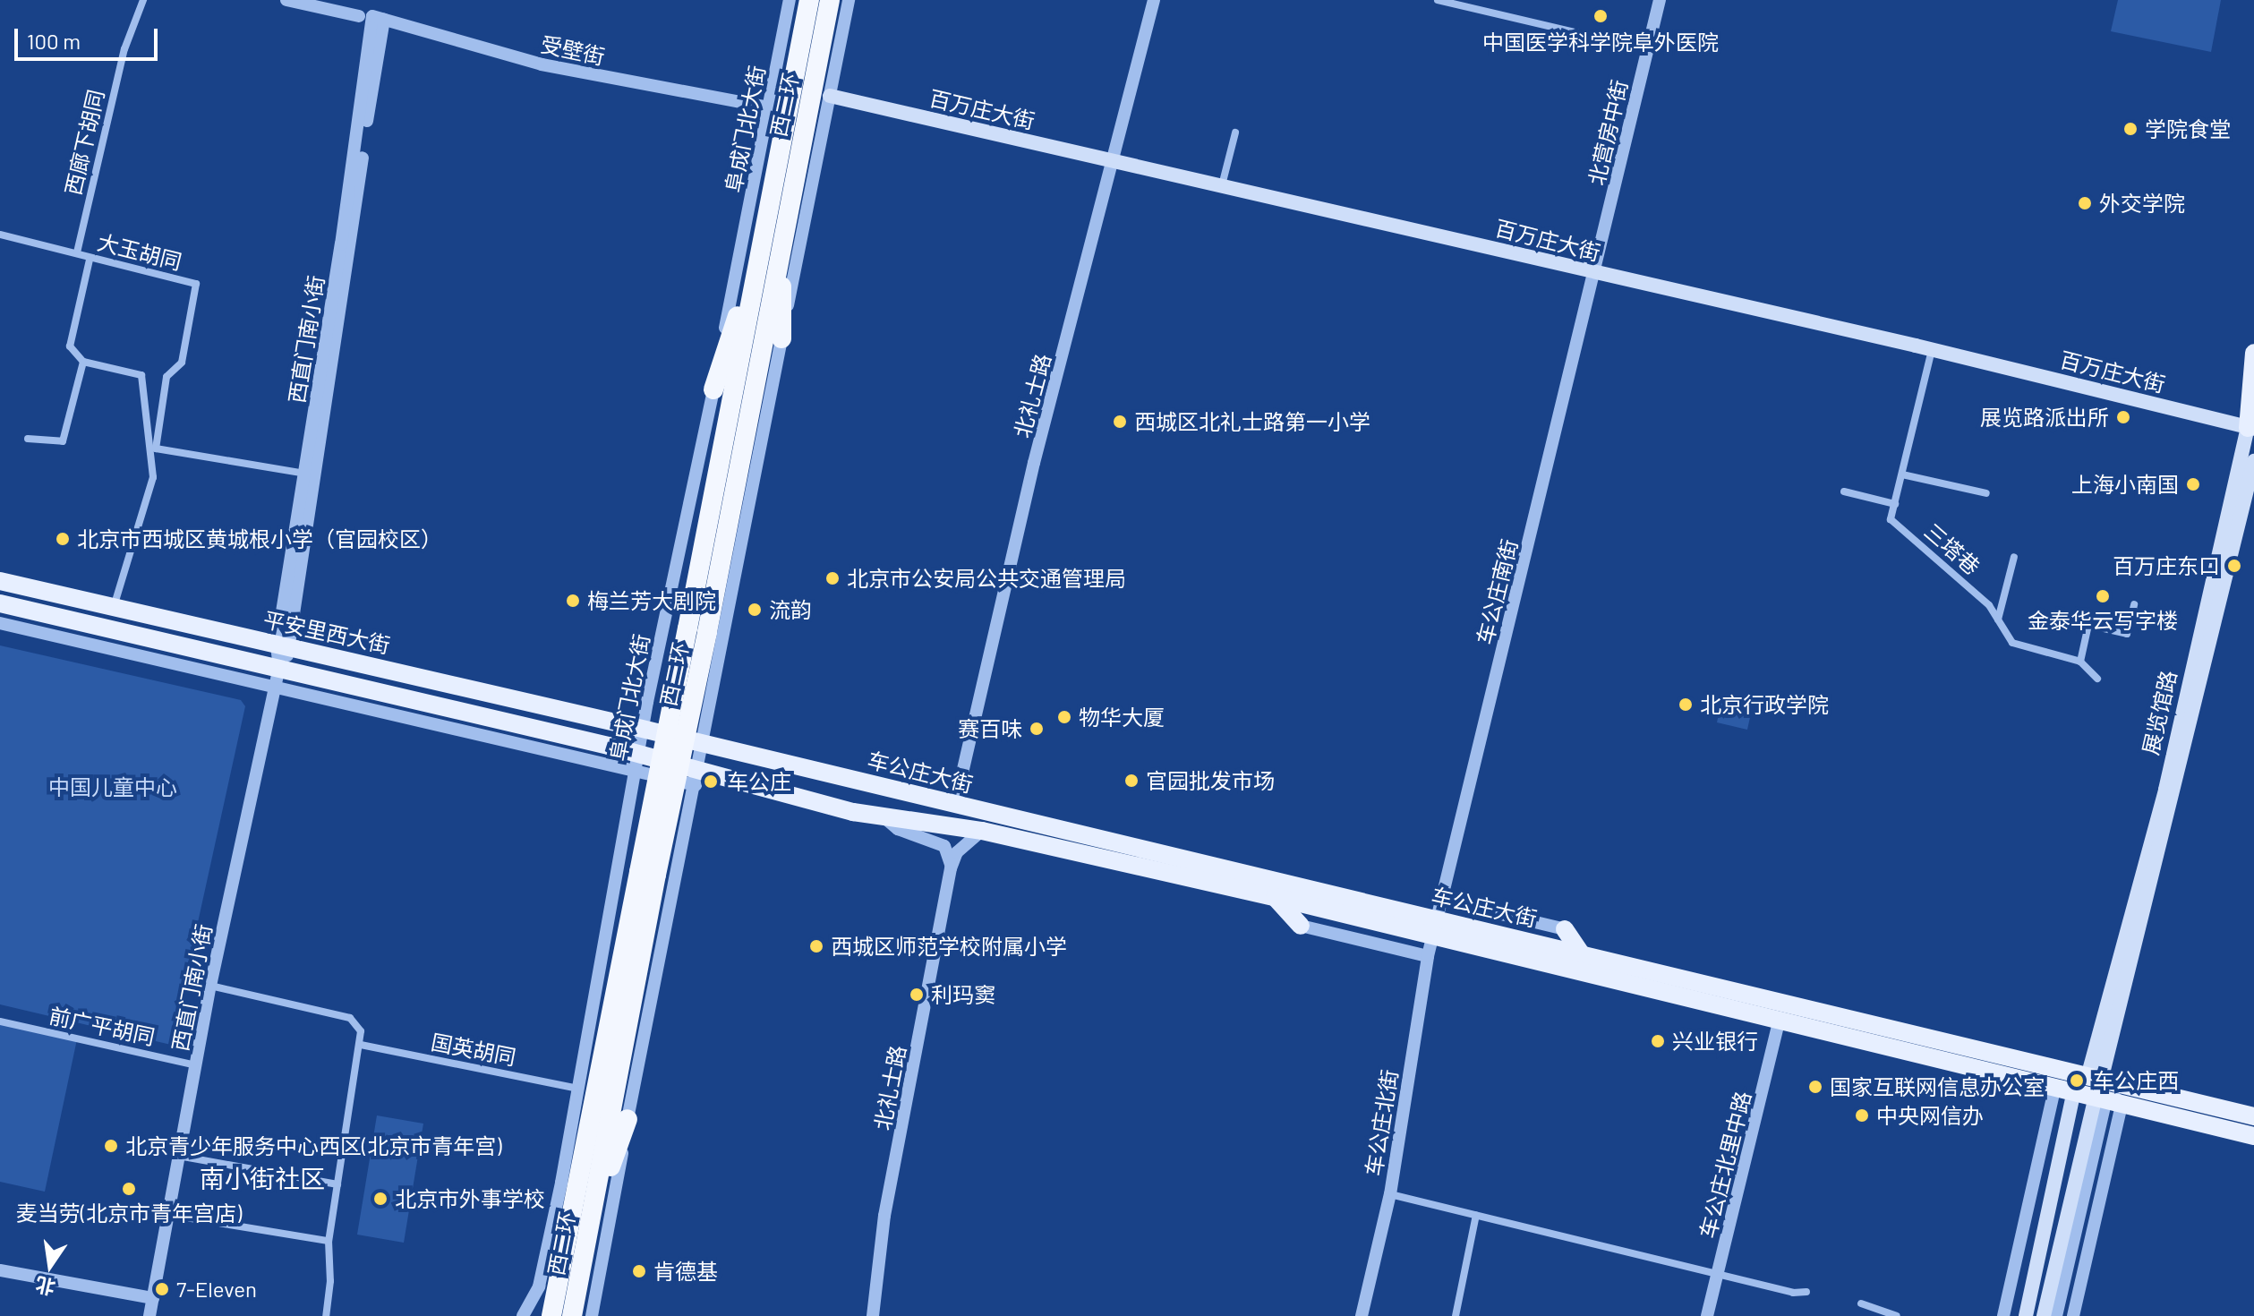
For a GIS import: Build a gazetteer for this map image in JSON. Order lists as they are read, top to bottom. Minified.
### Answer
{"streets":{"highway":["西二环"],"main road":["百万庄大街","平安里西大街","展览馆路","车公庄大街"],"street":["受壁街","阜成门北大街","北营房中街","西廊下胡同","大玉胡同","西直门南小街","北礼士路","三塔巷","车公庄南街","前广平胡同","国英胡同","车公庄北街","车公庄北里中路"]},"crossings":[["受壁街","阜成门北大街"],["受壁街","西直门南小街"],["百万庄大街","北营房中街"],["百万庄大街","北礼士路"],["百万庄大街","车公庄南街"],["百万庄大街","展览馆路"],["阜成门北大街","平安里西大街"],["阜成门北大街","国英胡同"],["北营房中街","车公庄南街"],["西廊下胡同","大玉胡同"],["大玉胡同","西直门南小街"],["西直门南小街","平安里西大街"],["西直门南小街","前广平胡同"],["北礼士路","车公庄大街"],["车公庄南街","车公庄大街"],["车公庄南街","车公庄北街"],["平安里西大街","车公庄大街"],["展览馆路","车公庄大街"],["车公庄大街","车公庄北街"],["车公庄大街","车公庄北里中路"]],"districts":["南小街社区"],"parks":["中国儿童中心"],"places":["中国医学科学院阜外医院","学院食堂","外交学院","展览路派出所","西城区北礼士路第一小学","上海小南国","北京市西城区黄城根小学（官园校区）","百万庄东口","北京市公安局公共交通管理局","金泰华云写字楼","梅兰芳大剧院","流韵","北京行政学院","物华大厦","赛百味","官园批发市场","车公庄","西城区师范学校附属小学","利玛窦","兴业银行","车公庄西","国家互联网信息办公室","中央网信办","北京青少年服务中心西区(北京市青年宫)","麦当劳(北京市青年宫店)","北京市外事学校","肯德基","7-Eleven"],"scale_bar":"100 m","north":"bottom"}
